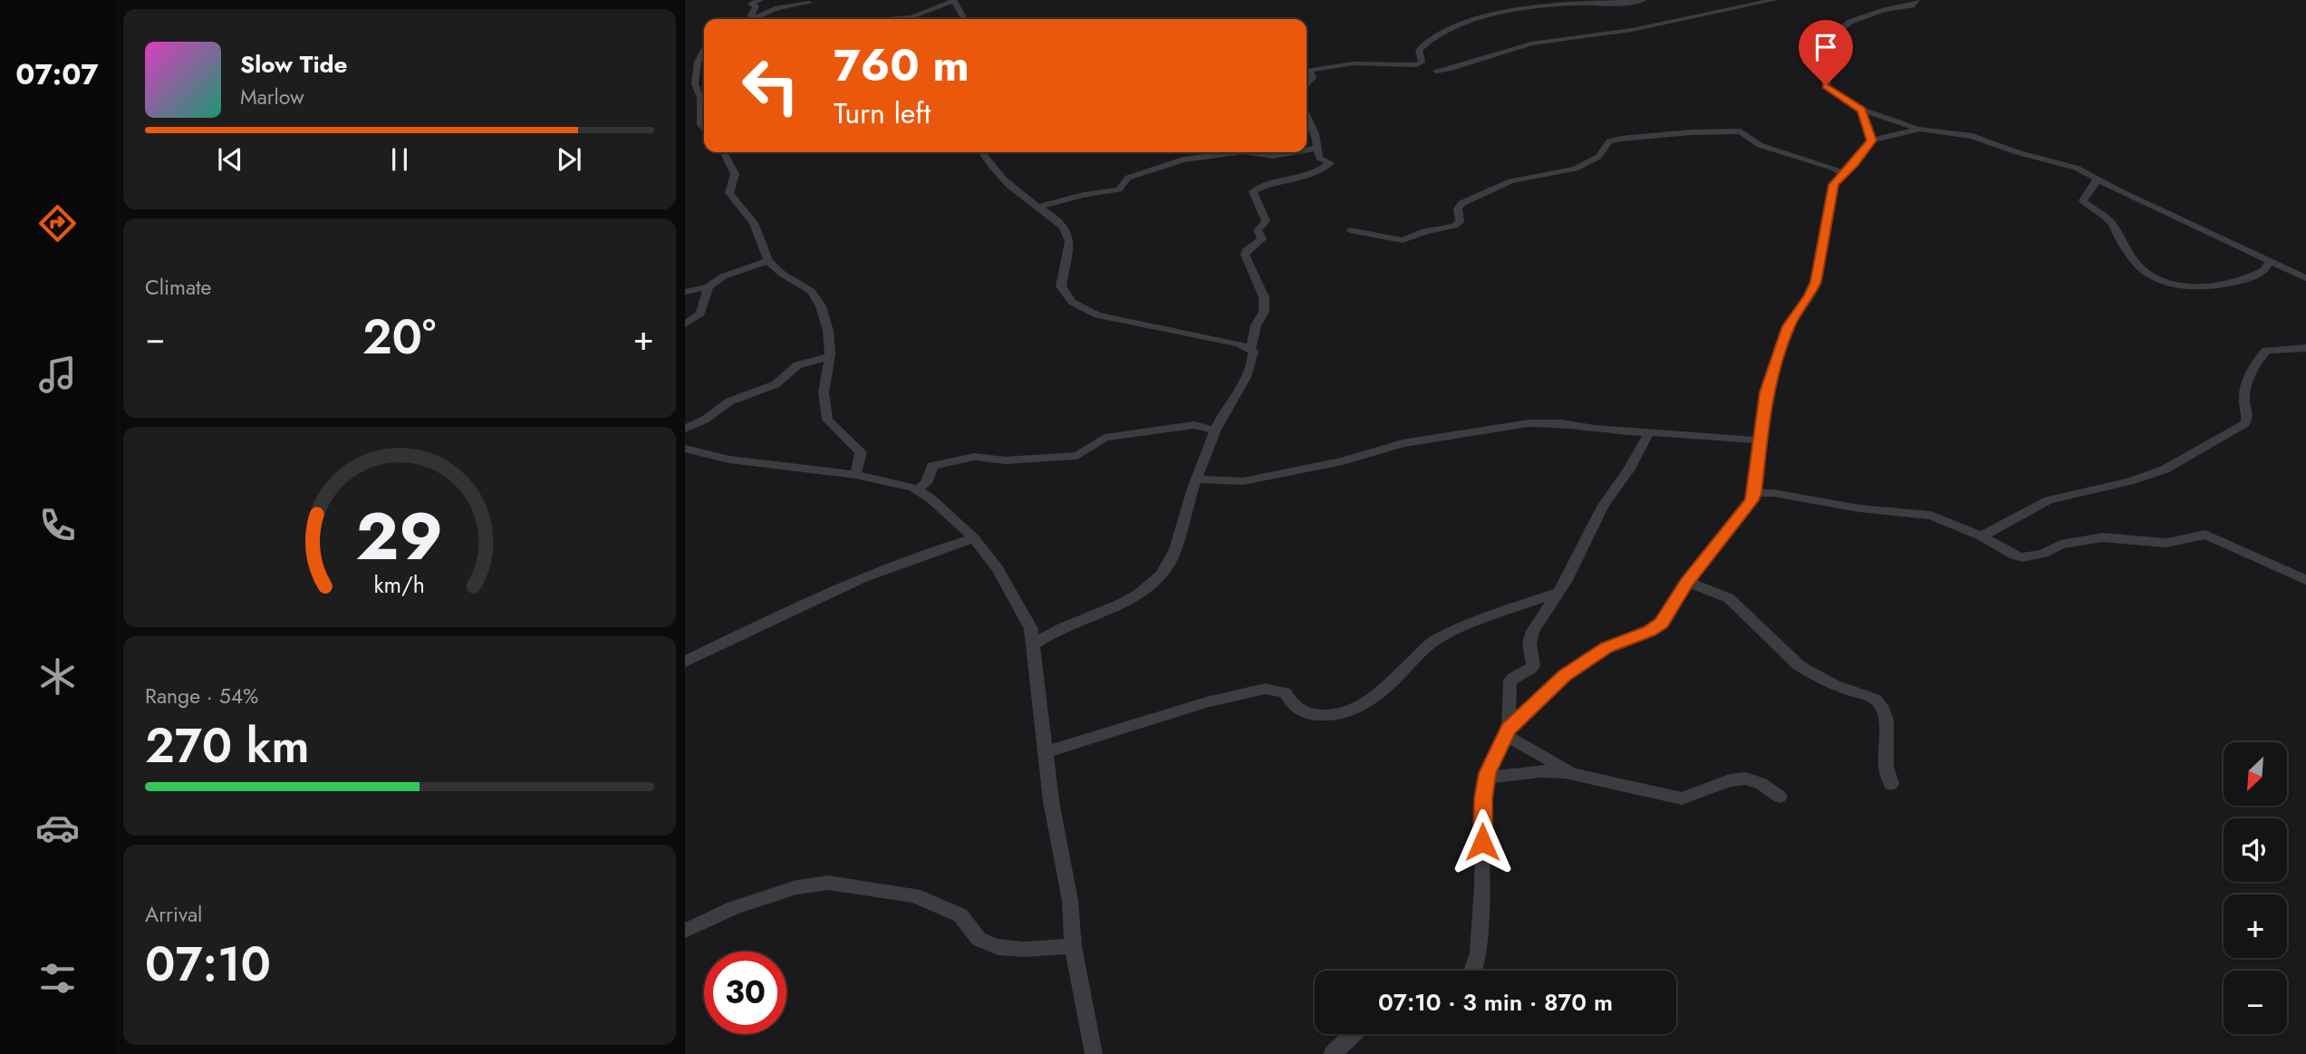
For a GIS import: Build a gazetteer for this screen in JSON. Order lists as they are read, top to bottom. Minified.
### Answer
{"north":"bottom left","page":{"tabs":"07:07","turn":["760 m","Turn left"],"song":["Slow Tide","Marlow"],"tile":["Climate",["Range · 54%","270 km"],["Arrival","07:10"]],"heat":["−","20°","+"],"map_buttons":["+","−"],"limit":"30","trip":"07:10 · 3 min · 870 m","gauge":["29","km/h"]}}
